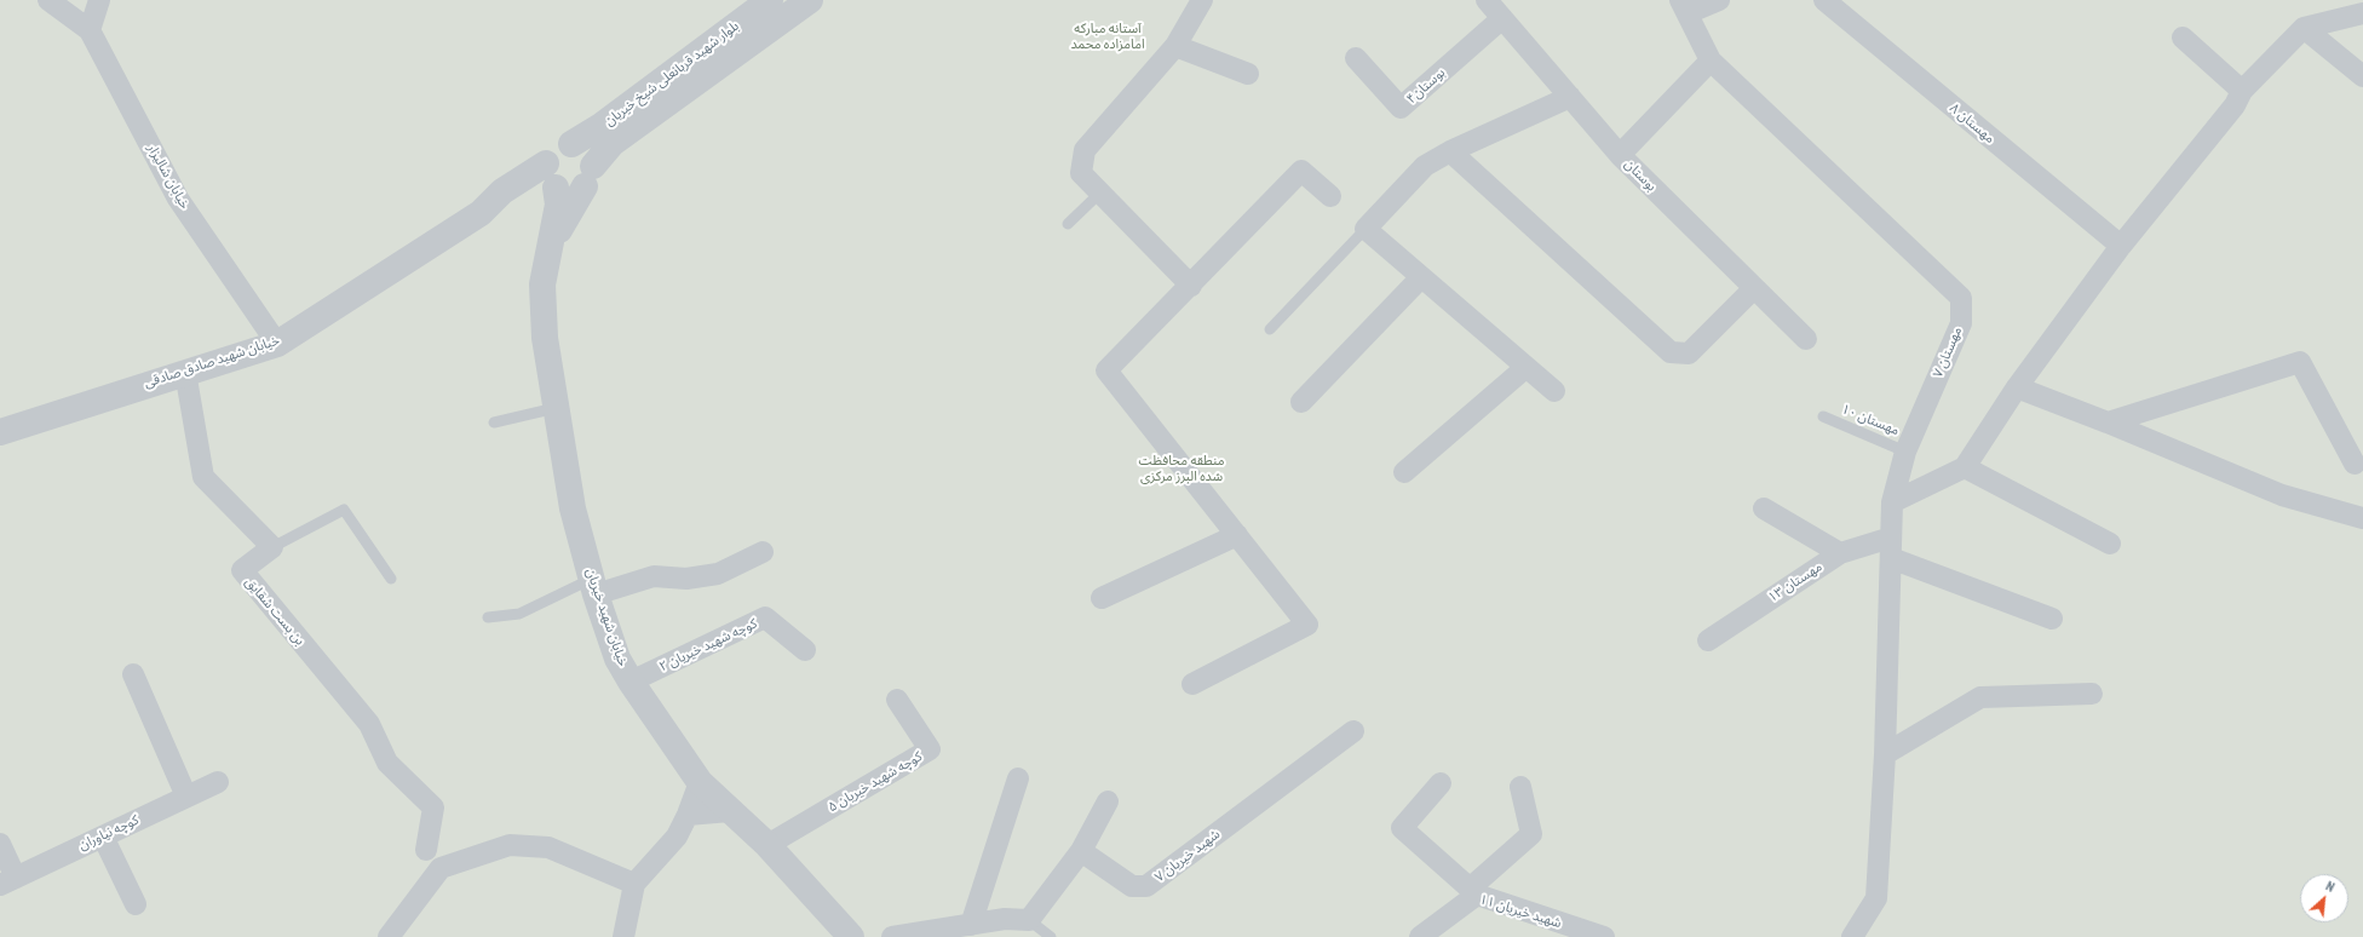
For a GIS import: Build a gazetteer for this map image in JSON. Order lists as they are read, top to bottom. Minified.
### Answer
{"streets":{"street":["بلوار شهید قربانعلی شیخ خیریان","بوستان۴","مهستان ۸","بوستان","خیابان شالیزار","مهستان ۷","خیابان شهید صادق صادقی","مهستان ۱۳","بن بست شقایق","خیابان شهید خیریان","کوچه شهید خیریان ۲","کوچه شهید خیریان ۵","کوچه نیاوران","شهید خیریان ۷","شهید خیریان ۱۱"],"lane":["مهستان ۱۰"]},"crossings":[["بلوار شهید قربانعلی شیخ خیریان","خیابان شهید صادق صادقی"],["بوستان۴","بوستان"],["خیابان شالیزار","خیابان شهید صادق صادقی"],["مهستان ۷","مهستان ۱۰"],["مهستان ۷","مهستان ۱۳"],["خیابان شهید خیریان","کوچه شهید خیریان ۲"],["خیابان شهید خیریان","کوچه شهید خیریان ۵"]],"parks":["آستانه مبارکه امامزاده محمد","منطقه محافظت شده البرز مرکزی"],"north":"top right"}
